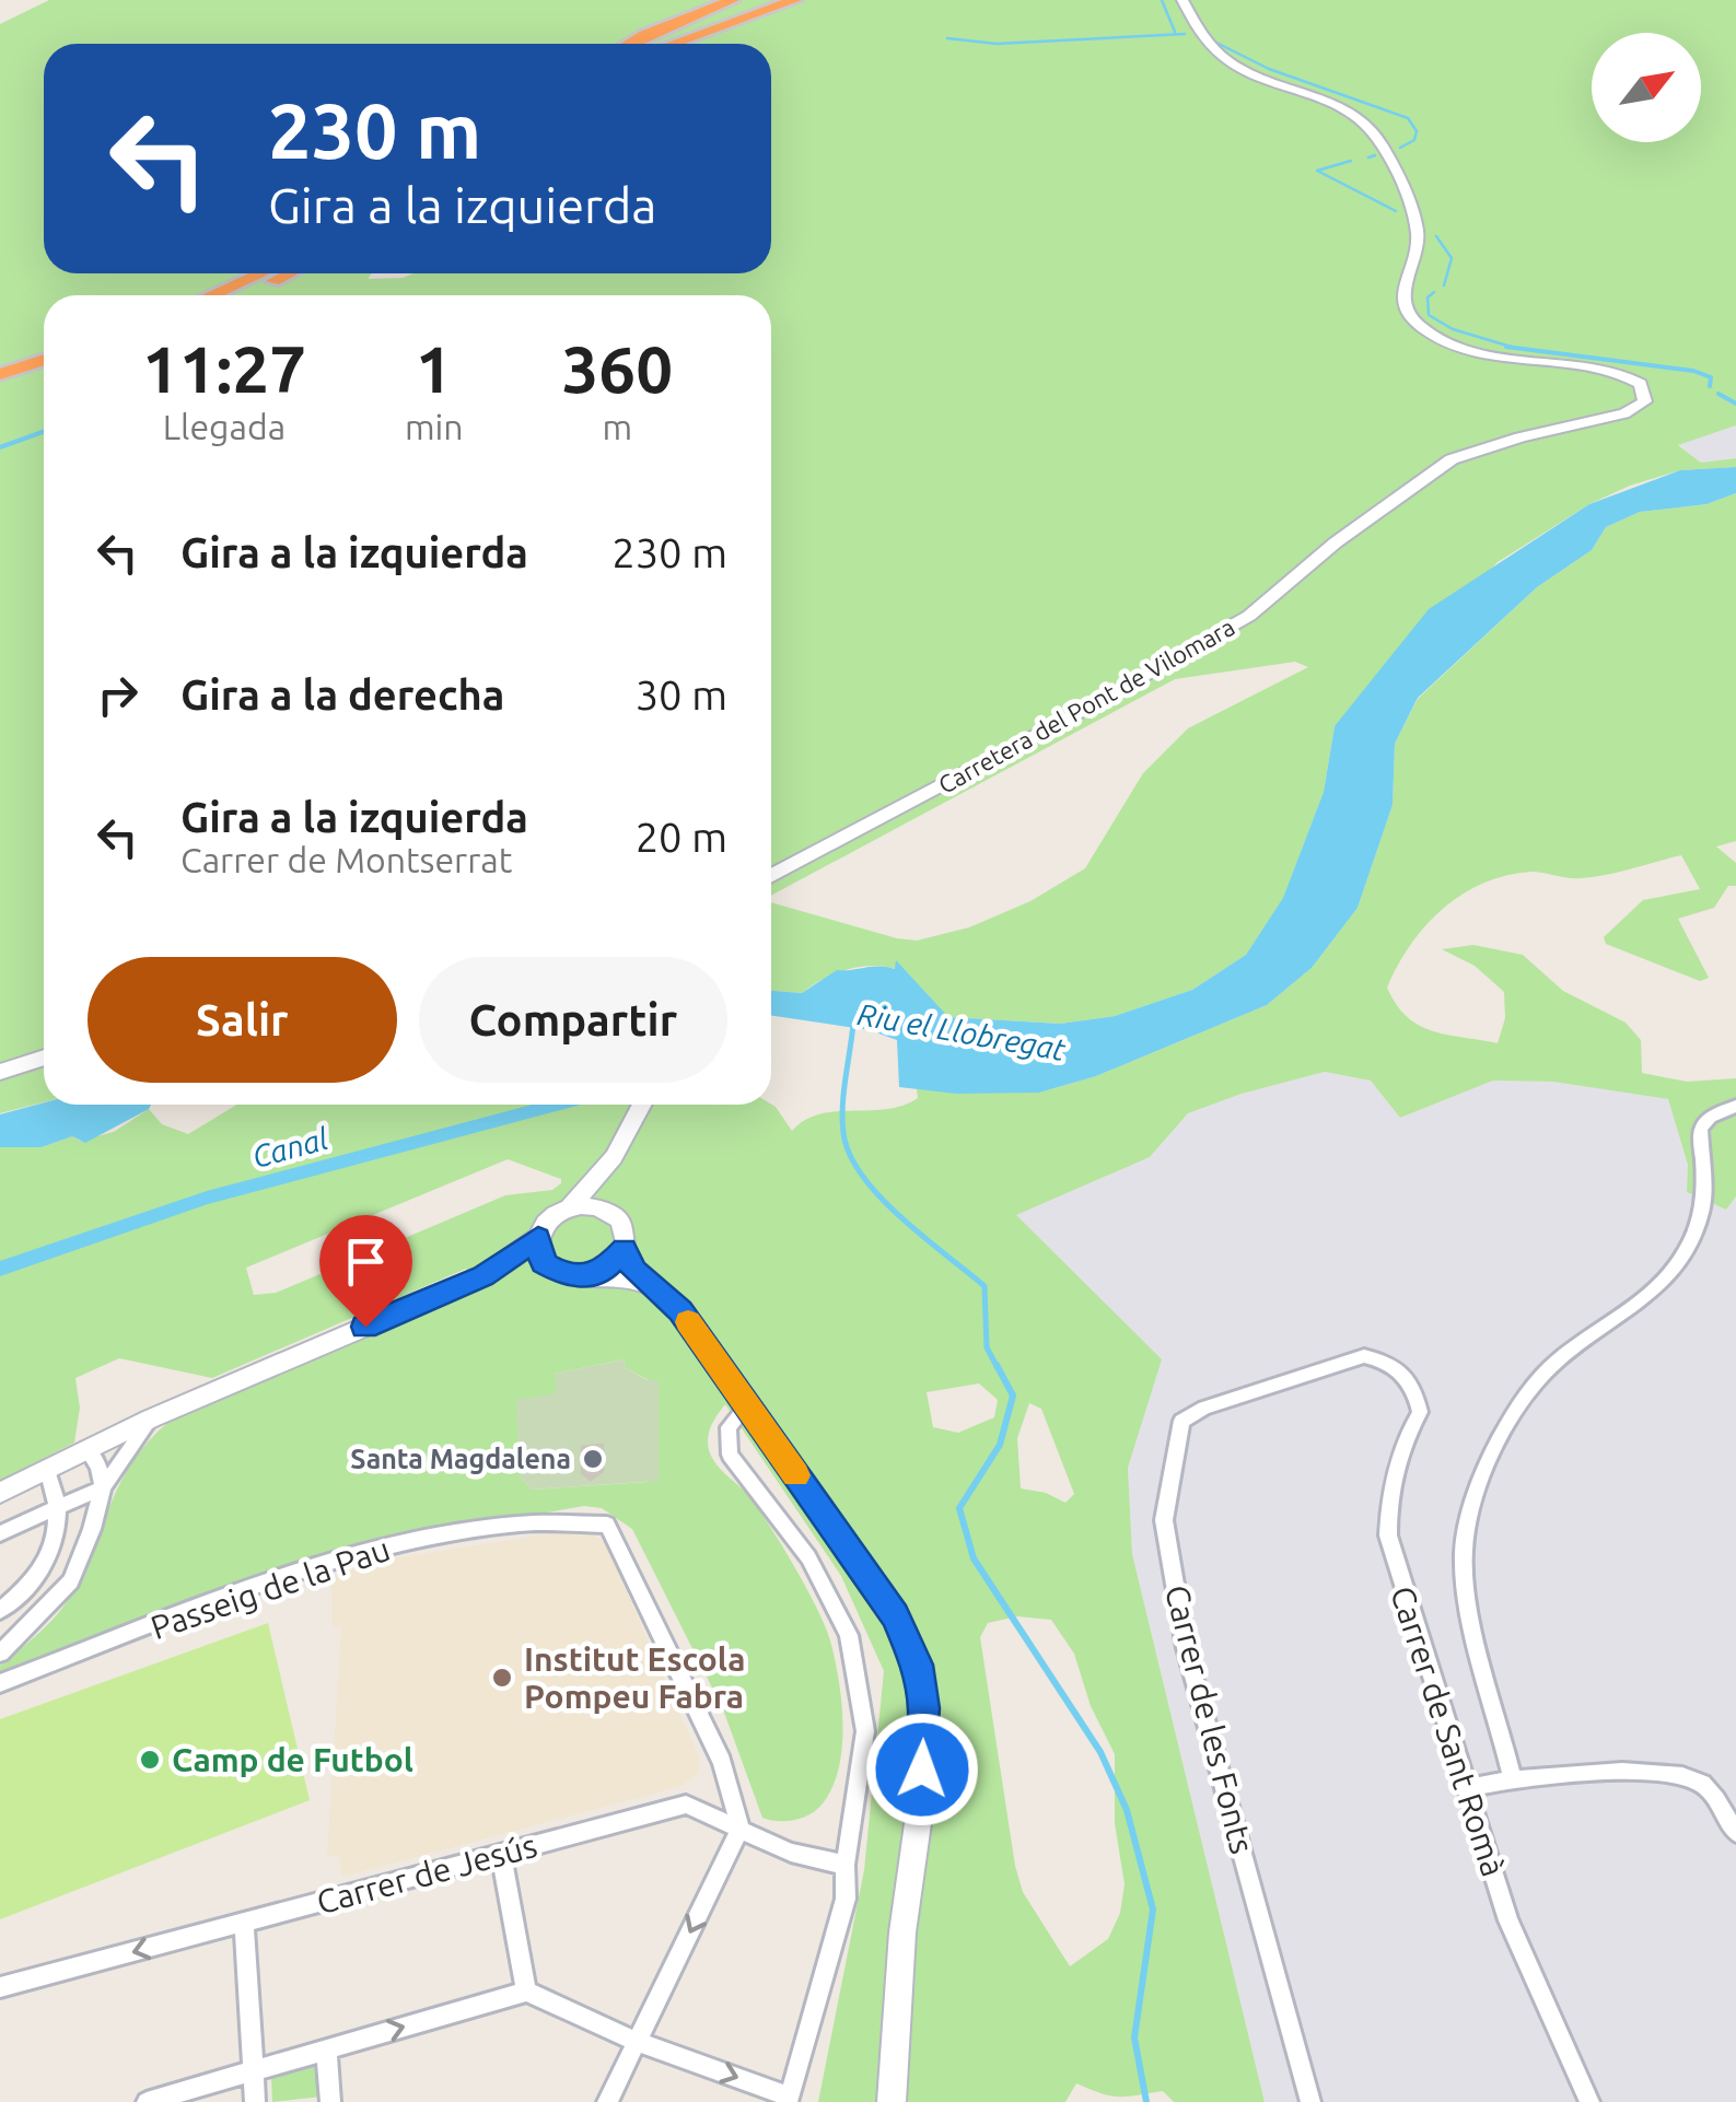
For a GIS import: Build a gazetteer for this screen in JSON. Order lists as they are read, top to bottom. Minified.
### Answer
{"streets":{"street":["Carretera del Pont de Vilomara","Passeig de la Pau","Carrer de les Fonts","Carrer de Sant Romà","Carrer de Jesús"]},"crossings":[["Passeig de la Pau","Carrer de Jesús"],["Carrer de les Fonts","Carrer de Sant Romà"]],"water":["Riu el Llobregat","Canal"],"places":["Santa Magdalena","Institut Escola Pompeu Fabra","Camp de Futbol"],"north":"top right","page":{"turn":["230 m","Gira a la izquierda"],"eta":["11:27","Llegada","1","min","360","m"],"list":[{"name":"Gira a la izquierda","value":"230 m"},{"name":"Gira a la derecha","value":"30 m"},{"name":"Gira a la izquierda","note":"Carrer de Montserrat","value":"20 m"}],"buttons":["Salir","Compartir"]}}
